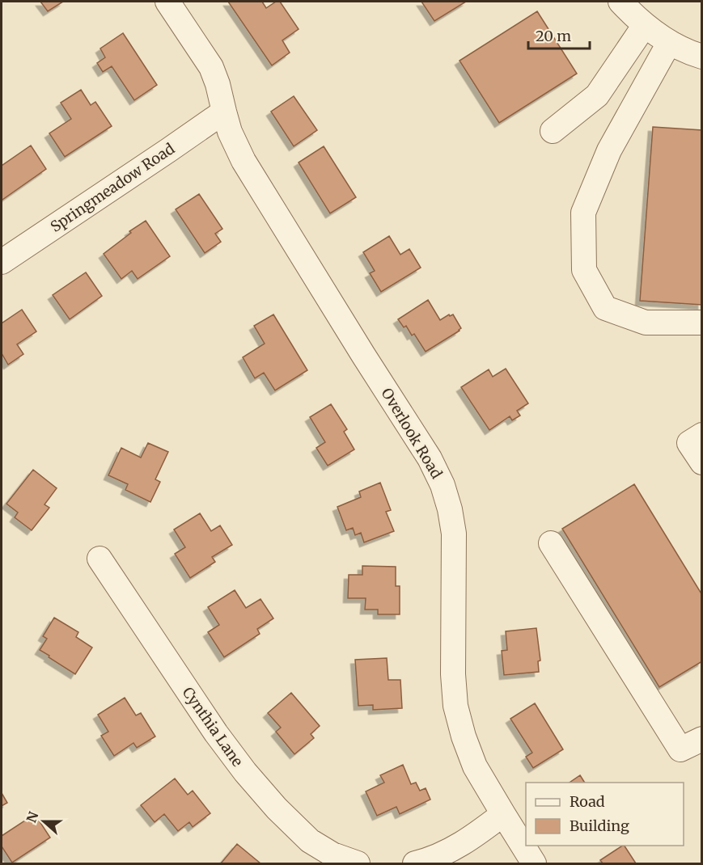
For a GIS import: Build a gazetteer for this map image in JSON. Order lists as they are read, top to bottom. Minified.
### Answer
{"streets":{"street":["Springmeadow Road","Overlook Road","Cynthia Lane"]},"crossings":[["Springmeadow Road","Overlook Road"]],"legend":["Road","Building"],"scale_bar":"20 m","north":"left"}
